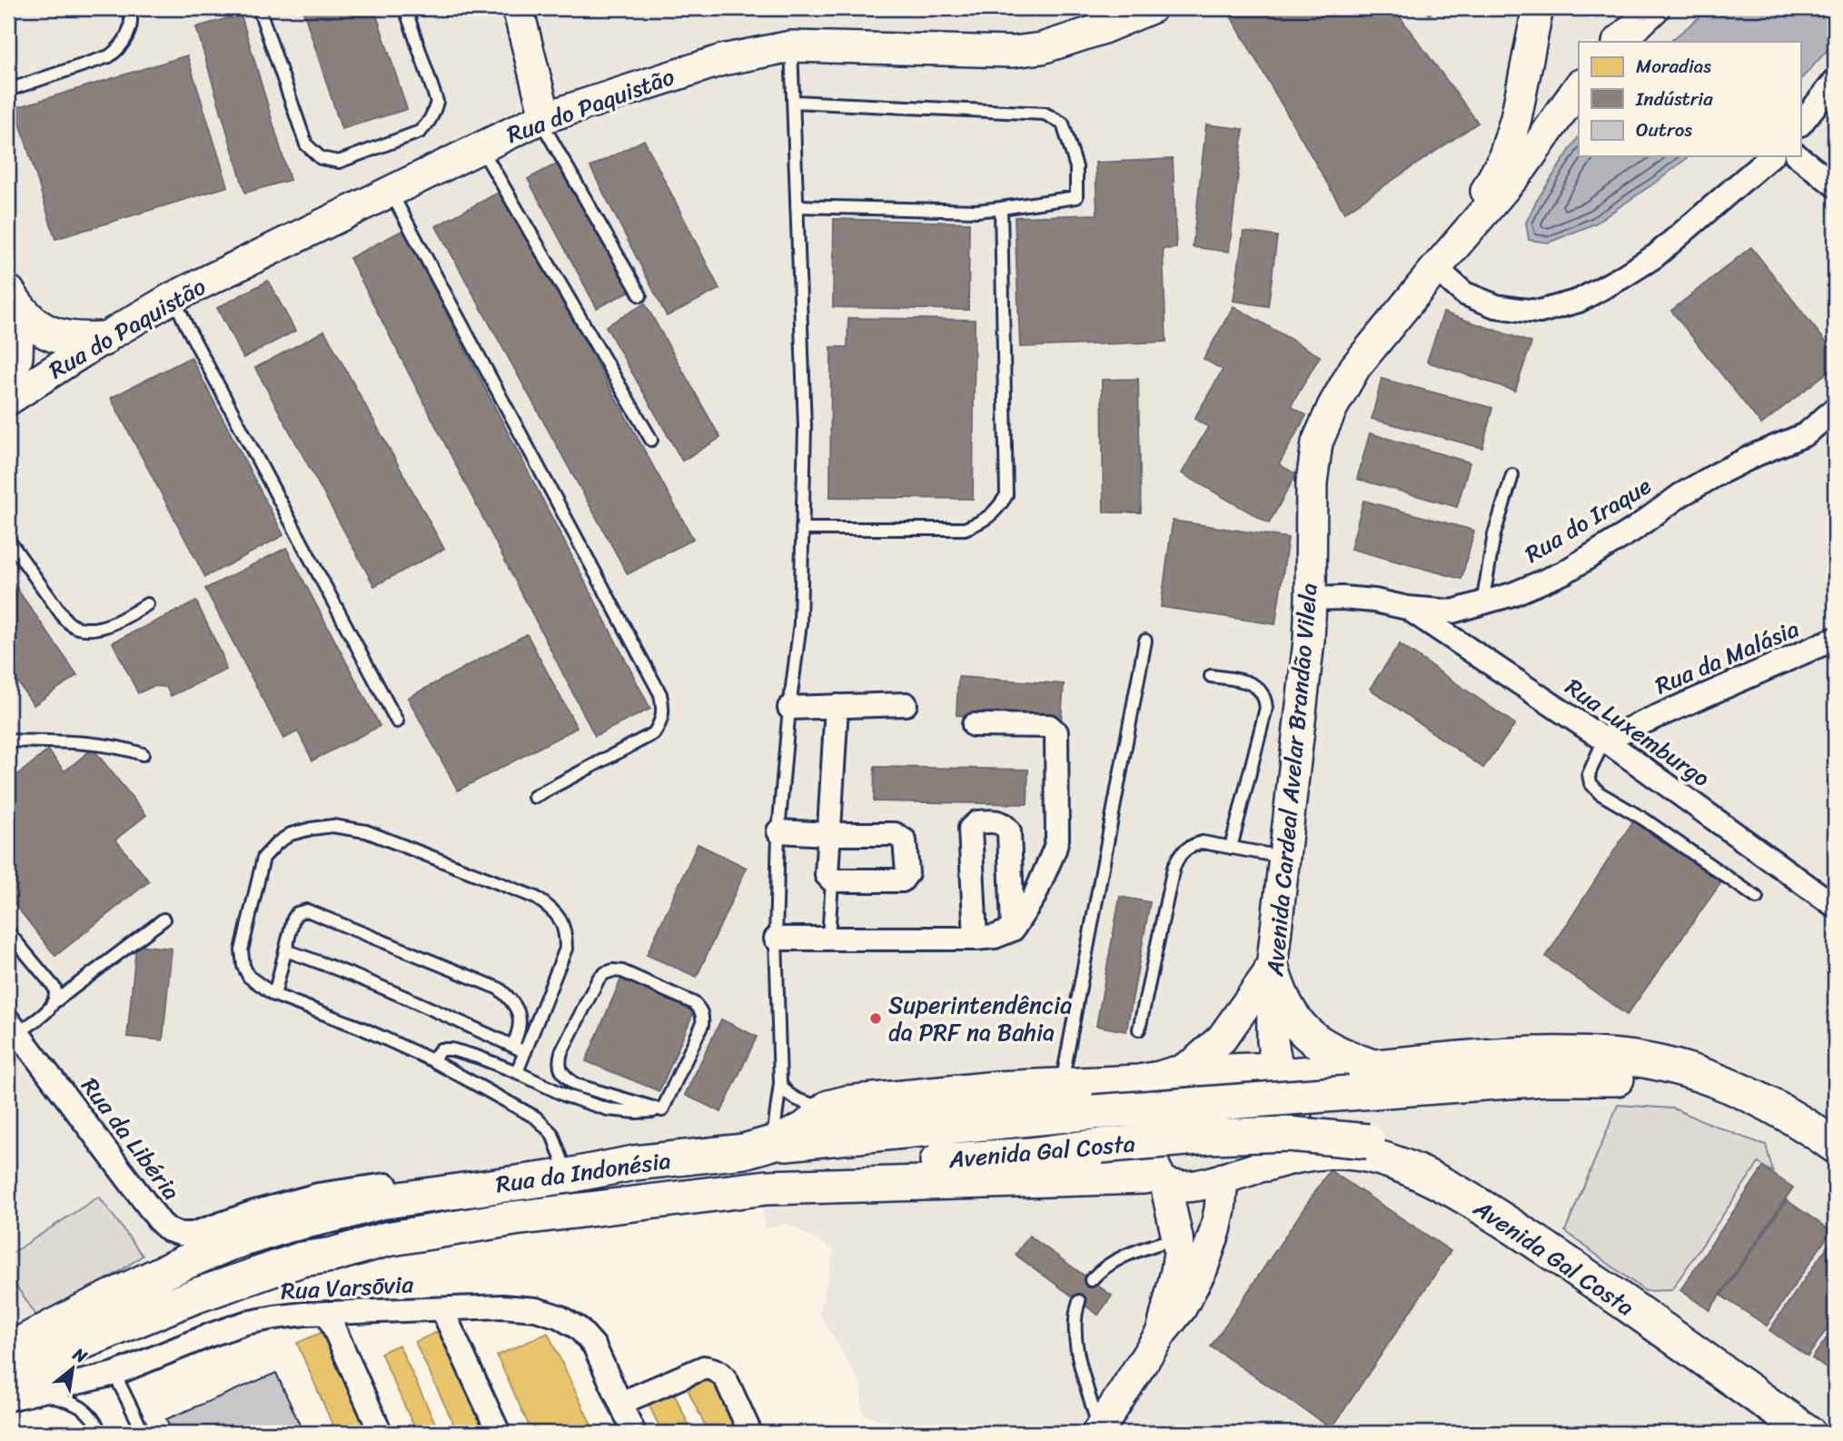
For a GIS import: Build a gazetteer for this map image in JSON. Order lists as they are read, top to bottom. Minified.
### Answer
{"streets":{"main road":["Rua do Paquistão","Avenida Cardeal Avelar Brandão Vilela","Avenida Gal Costa","Rua da Indonésia"],"street":["Rua do Iraque","Rua da Malásia","Rua Luxemburgo","Rua da Libéria","Rua Varsōvia"]},"crossings":[["Rua do Iraque","Rua Luxemburgo"],["Rua do Iraque","Avenida Cardeal Avelar Brandão Vilela"],["Rua da Malásia","Rua Luxemburgo"],["Avenida Cardeal Avelar Brandão Vilela","Avenida Gal Costa"],["Avenida Gal Costa","Rua da Indonésia"],["Rua da Indonésia","Rua Varsōvia"]],"places":["Superintendência da PRF na Bahia"],"legend":["Moradias","Indústria","Outros"],"north":"top right"}
